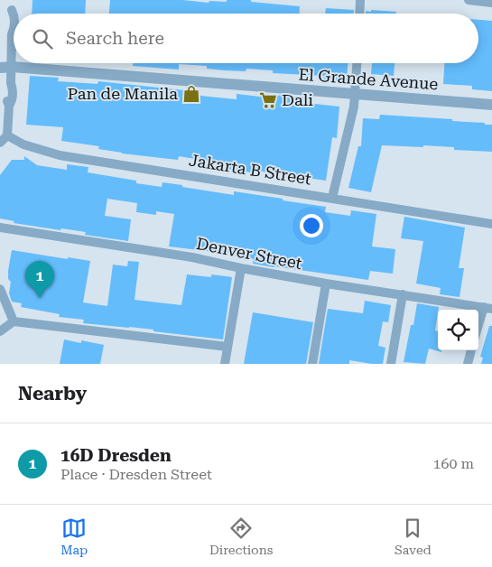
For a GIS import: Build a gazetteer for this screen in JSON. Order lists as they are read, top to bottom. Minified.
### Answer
{"streets":{"street":["El Grande Avenue","Jakarta B Street","Denver Street"]},"places":{"shop":["Pan de Manila"],"supermarket":["Dali"]},"page":{"search":"Search here","pins":"1","heading":"Nearby","list":[{"mark":"1","name":"16D Dresden","note":"Place · Dresden Street","value":"160 m"}],"nav":["Map","Directions","Saved"]}}
